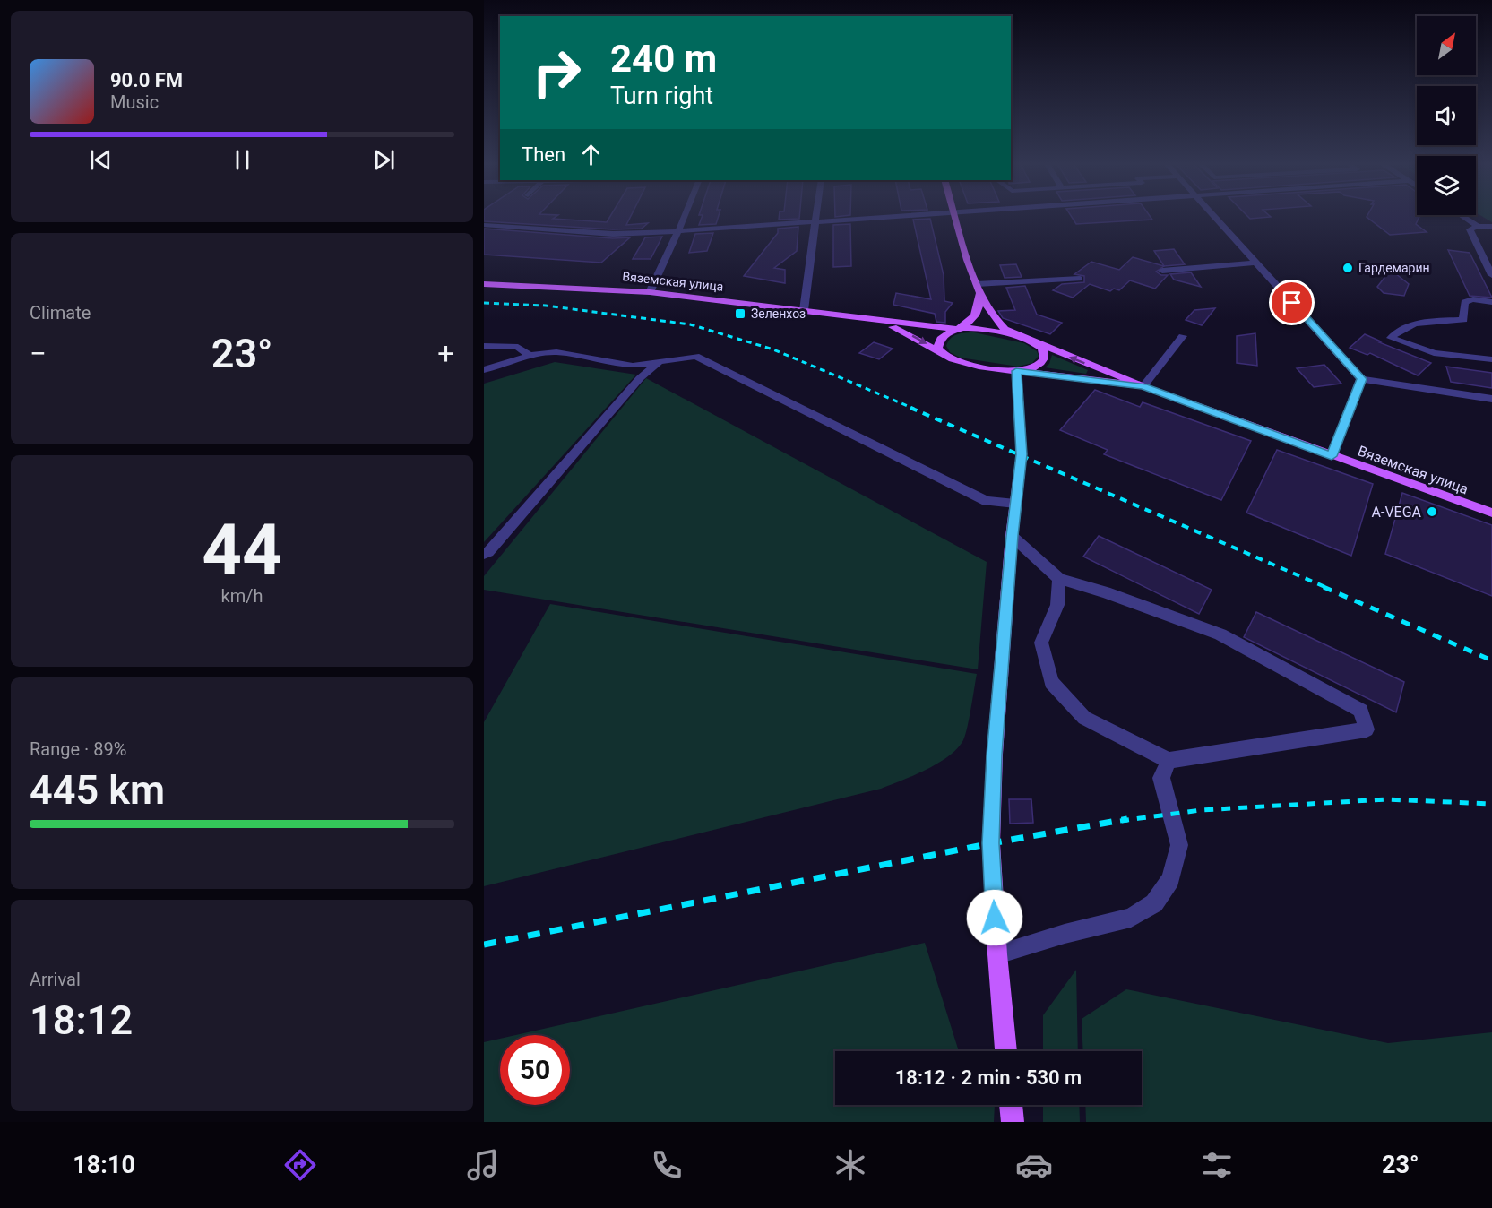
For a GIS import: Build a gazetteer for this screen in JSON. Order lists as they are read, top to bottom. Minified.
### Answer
{"streets":{"main road":["Вяземская улица"]},"places":{"other":["Гардемарин","A-VEGA"],"transit":["Зеленхоз"]},"north":"top right","page":{"turn":["240 m","Turn right"],"song":["90.0 FM","Music"],"then":"Then","tile":["Climate",["44","km/h"],["Range · 89%","445 km"],["Arrival","18:12"]],"heat":["−","23°","+"],"limit":"50","trip":"18:12 · 2 min · 530 m","tabs":["18:10","23°"]}}
